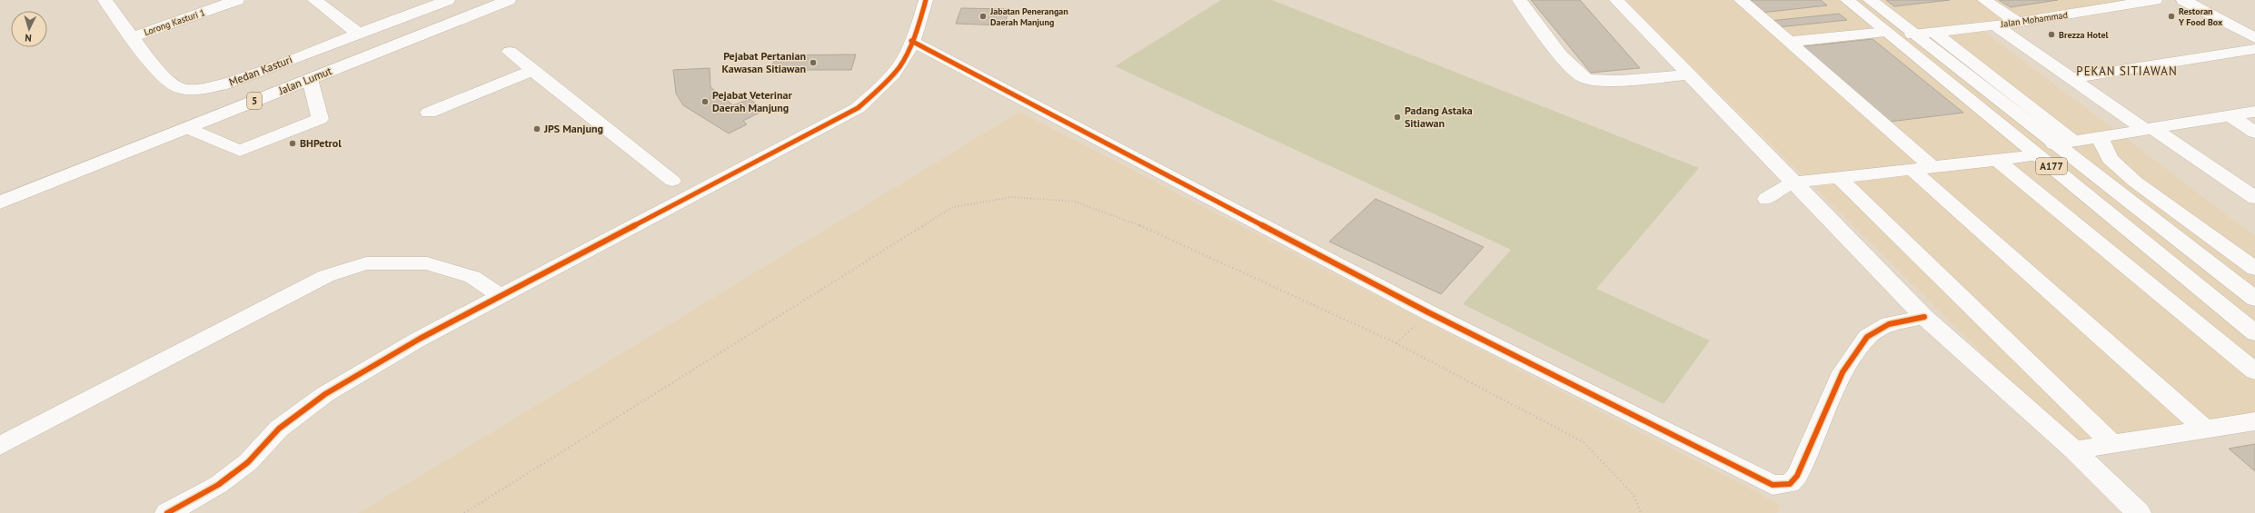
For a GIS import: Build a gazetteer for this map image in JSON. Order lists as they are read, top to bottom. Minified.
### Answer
{"streets":{"main road":["Jalan Mohammad","Lorong Kasturi 1","Medan Kasturi","Jalan Lumut","5","A177"]},"crossings":[["Jalan Mohammad","A177"],["Lorong Kasturi 1","Medan Kasturi"]],"districts":["PEKAN SITIAWAN"],"places":["Jabatan Penerangan Daerah Manjung","Restoran Y Food Box","Brezza Hotel","Pejabat Pertanian Kawasan Sitiawan","Pejabat Veterinar Daerah Manjung","Padang Astaka Sitiawan","JPS Manjung","BHPetrol"],"north":"bottom"}
